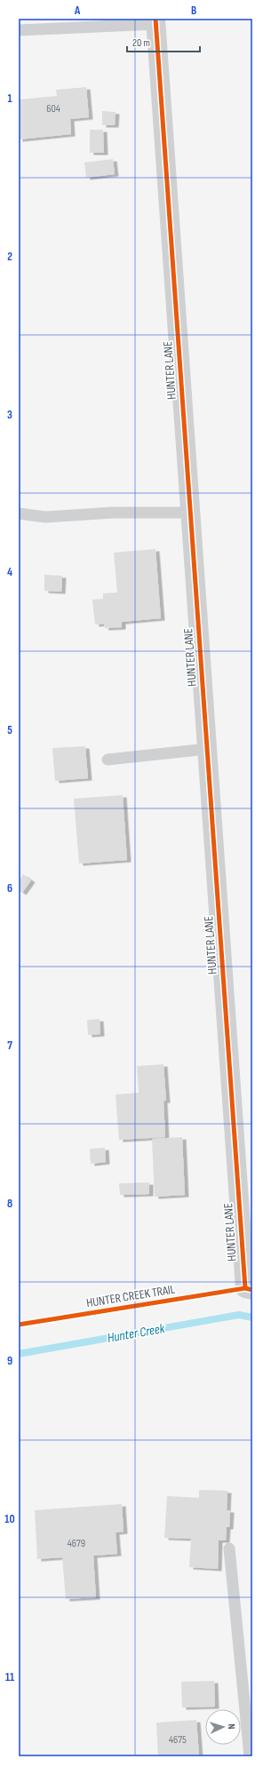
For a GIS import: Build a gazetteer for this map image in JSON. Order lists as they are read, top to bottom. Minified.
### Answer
{"streets":{"street":["HUNTER LANE"],"cycle path":["HUNTER CREEK TRAIL"]},"water":["Hunter Creek"],"house_numbers":["604","4679","4675"],"scale_bar":"20 m","north":"right","grid":{"columns":["A","B"],"rows":["1","2","3","4","5","6","7","8","9","10","11"]}}
